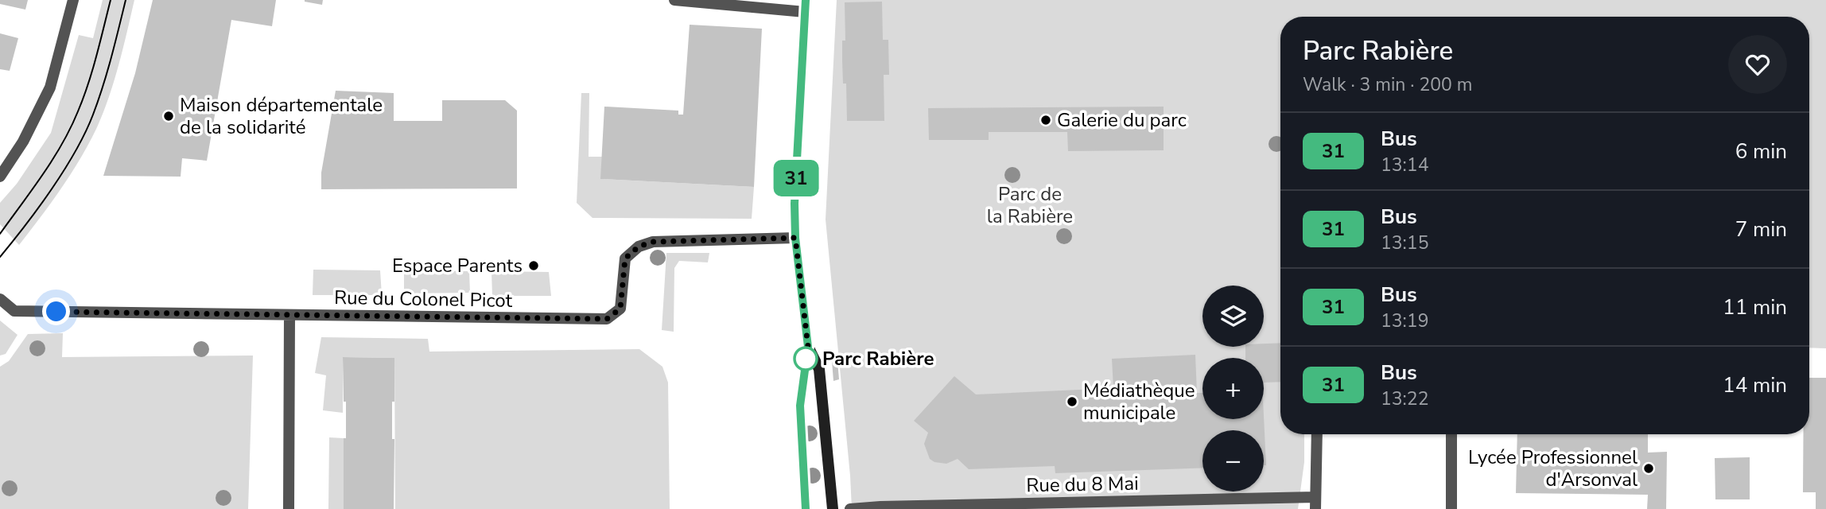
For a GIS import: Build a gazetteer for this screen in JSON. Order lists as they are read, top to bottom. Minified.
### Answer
{"streets":{"street":["Rue du Colonel Picot","Rue du 8 Mai"]},"parks":["Parc de la Rabière"],"places":["Maison départementale de la solidarité","Galerie du parc","Espace Parents","Parc Rabière","Médiathèque municipale","Lycée Professionnel d'Arsonval"],"lines":["bus line 31"],"page":{"on_map":"31","heading":["Parc Rabière","Walk · 3 min · 200 m"],"list":[{"mark":"31","name":"Bus","note":"13:14","value":"6 min"},{"mark":"31","name":"Bus","note":"13:15","value":"7 min"},{"mark":"31","name":"Bus","note":"13:19","value":"11 min"},{"mark":"31","name":"Bus","note":"13:22","value":"14 min"}],"map_buttons":["+","−"]}}
